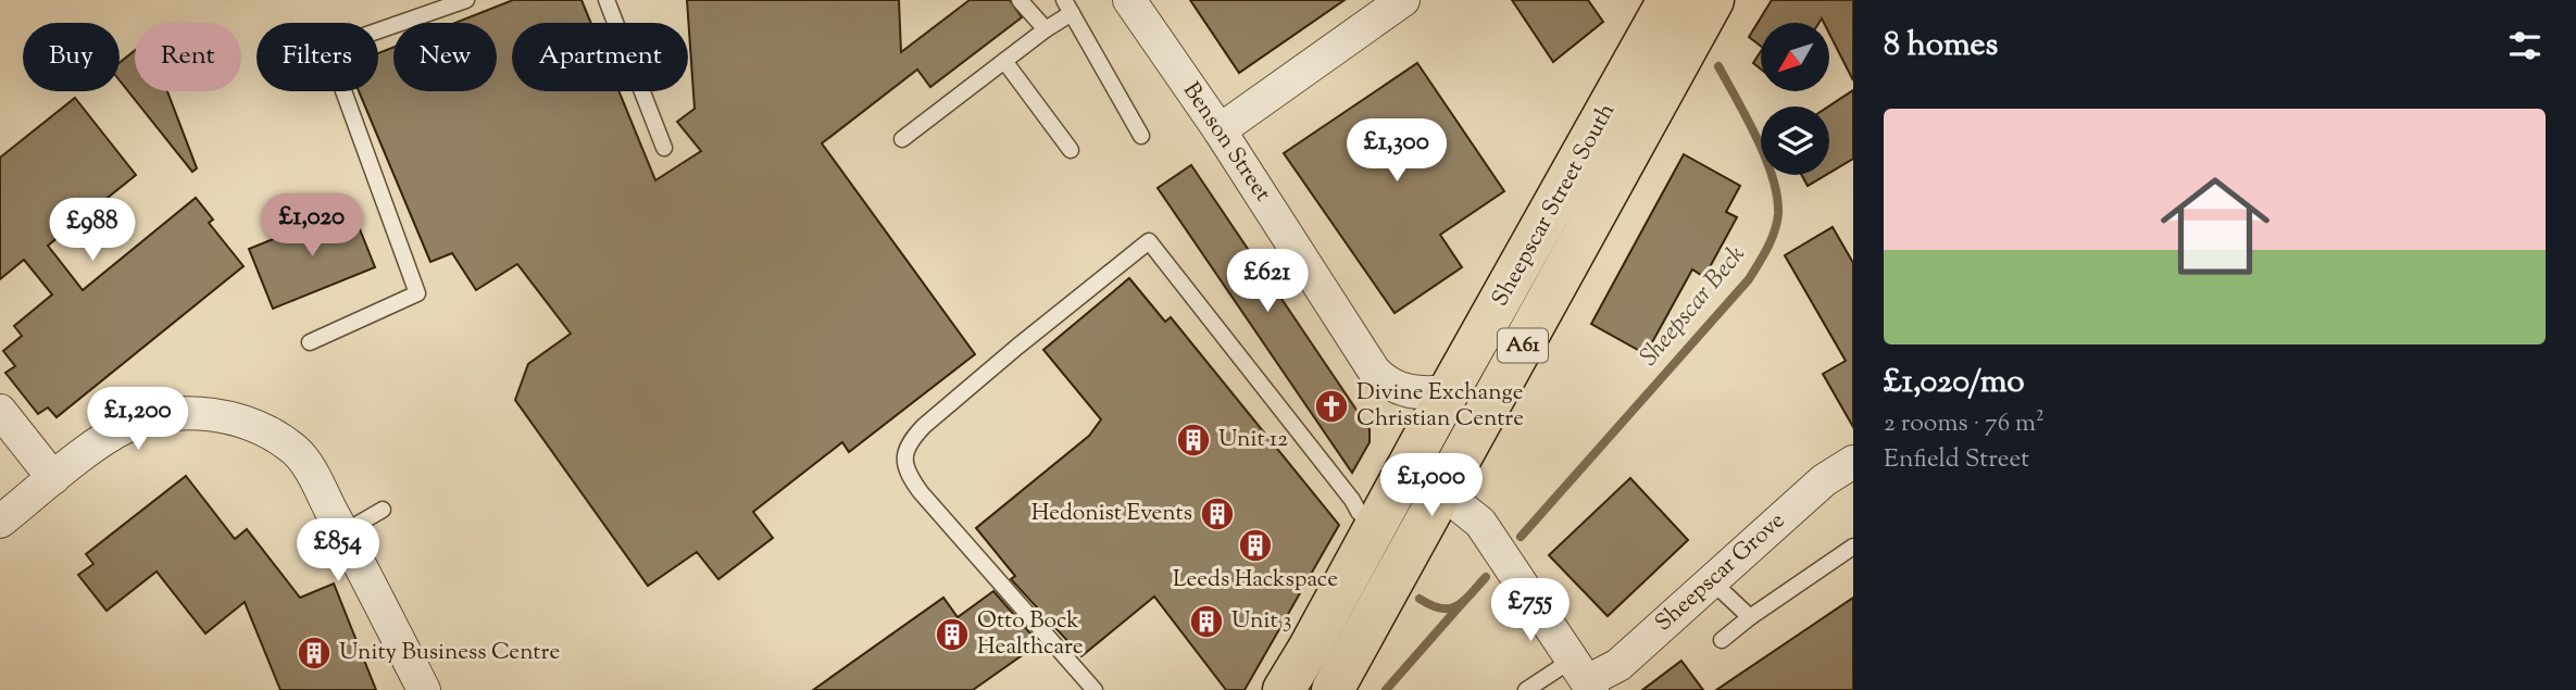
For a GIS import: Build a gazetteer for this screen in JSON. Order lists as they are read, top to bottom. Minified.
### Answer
{"streets":{"highway":["Sheepscar Street South","A61"],"street":["Benson Street","Sheepscar Grove"]},"crossings":[["Benson Street","Sheepscar Street South"]],"water":["Sheepscar Beck"],"places":{"church":["Divine Exchange Christian Centre"],"building":["Unit 12","Hedonist Events","Leeds Hackspace","Unit 3","Otto Bock Healthcare","Unity Business Centre"]},"north":"bottom left","page":{"heading":"8 homes","chip":["Buy","Rent","Filters","New","Apartment"],"list":[{"name":"£1,020/mo","note":"2 rooms · 76 m² · Enfield Street"}],"price":["£1,300","£1,020","£988","£621","£1,200","£1,000","£854","£755"]}}
